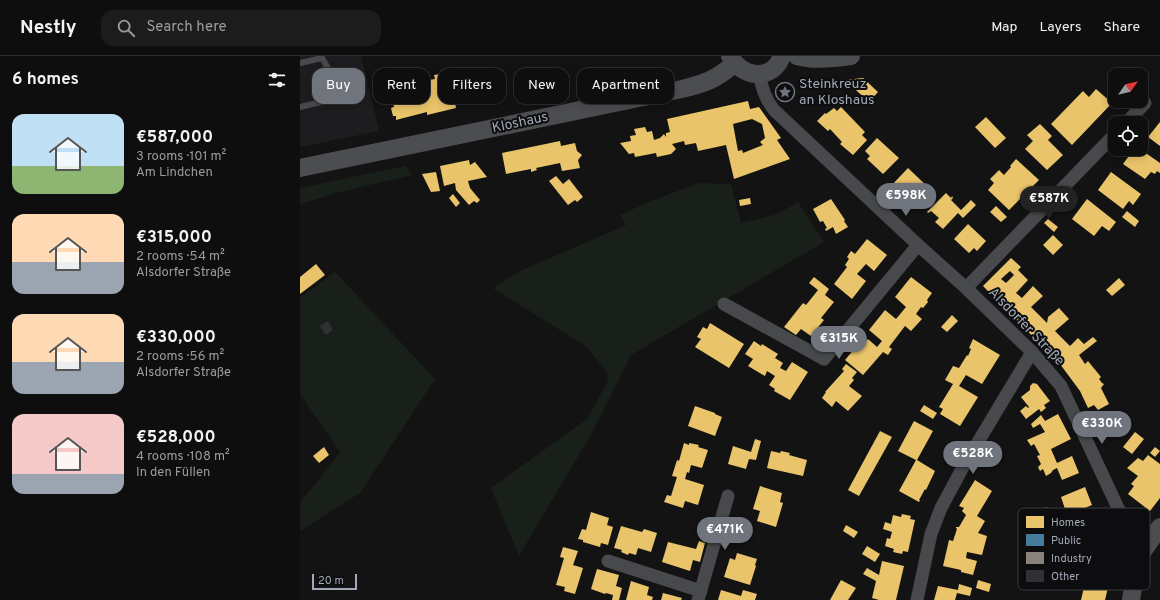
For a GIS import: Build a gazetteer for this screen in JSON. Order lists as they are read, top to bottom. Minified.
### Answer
{"streets":{"main road":["Kloshaus"],"street":["Alsdorfer Straße"]},"places":{"place":["Steinkreuz an Kloshaus"]},"legend":["Homes","Public","Industry","Other"],"scale_bar":"20 m","north":"top right","page":{"header":"Nestly","search":"Search here","nav":["Map","Layers","Share"],"heading":"6 homes","chip":["Buy","Rent","Filters","New","Apartment"],"list":[{"name":"€587,000","note":"3 rooms · 101 m² · Am Lindchen"},{"name":"€315,000","note":"2 rooms · 54 m² · Alsdorfer Straße"},{"name":"€330,000","note":"2 rooms · 56 m² · Alsdorfer Straße"},{"name":"€528,000","note":"4 rooms · 108 m² · In den Füllen"}],"price":["€598K","€587K","€315K","€330K","€528K","€471K"],"scale":"20 m"}}
